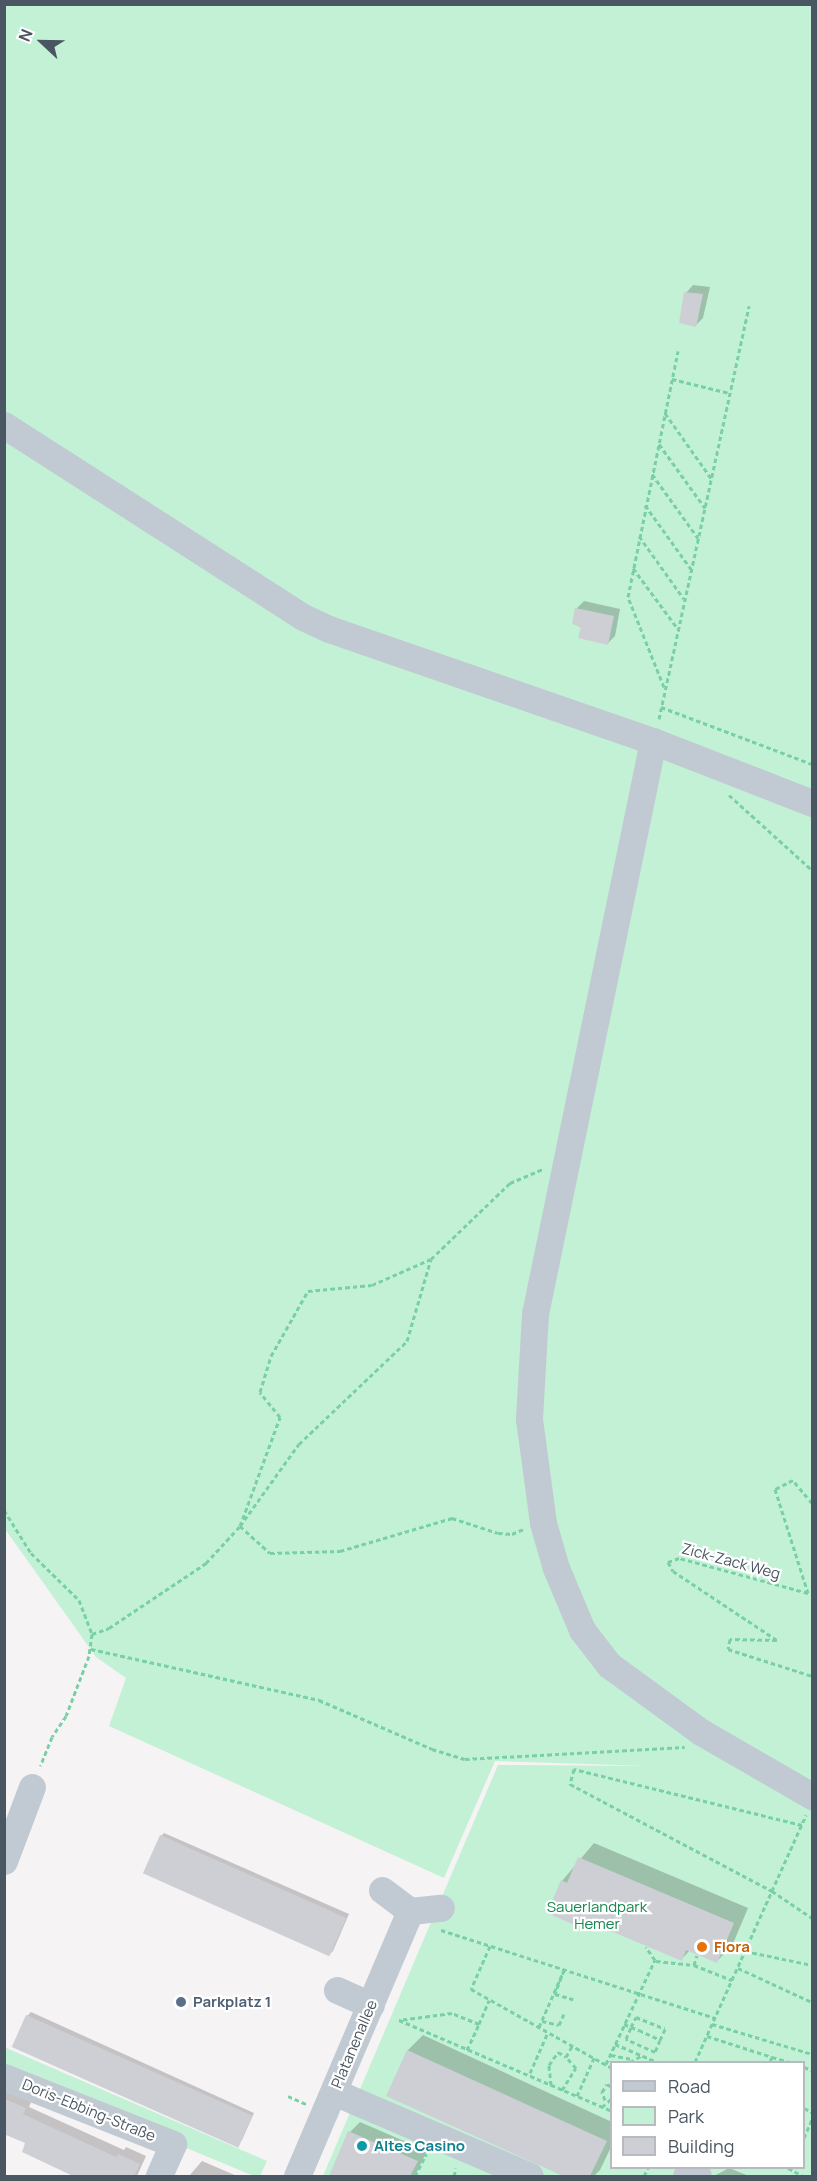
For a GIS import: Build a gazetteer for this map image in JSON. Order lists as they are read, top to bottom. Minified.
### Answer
{"streets":{"street":["Platanenallee","Doris-Ebbing-Straße"],"path":["Zick-Zack Weg"]},"parks":["Sauerlandpark Hemer"],"places":["Flora","Parkplatz 1","Altes Casino"],"legend":["Road","Park","Building"],"north":"left"}
